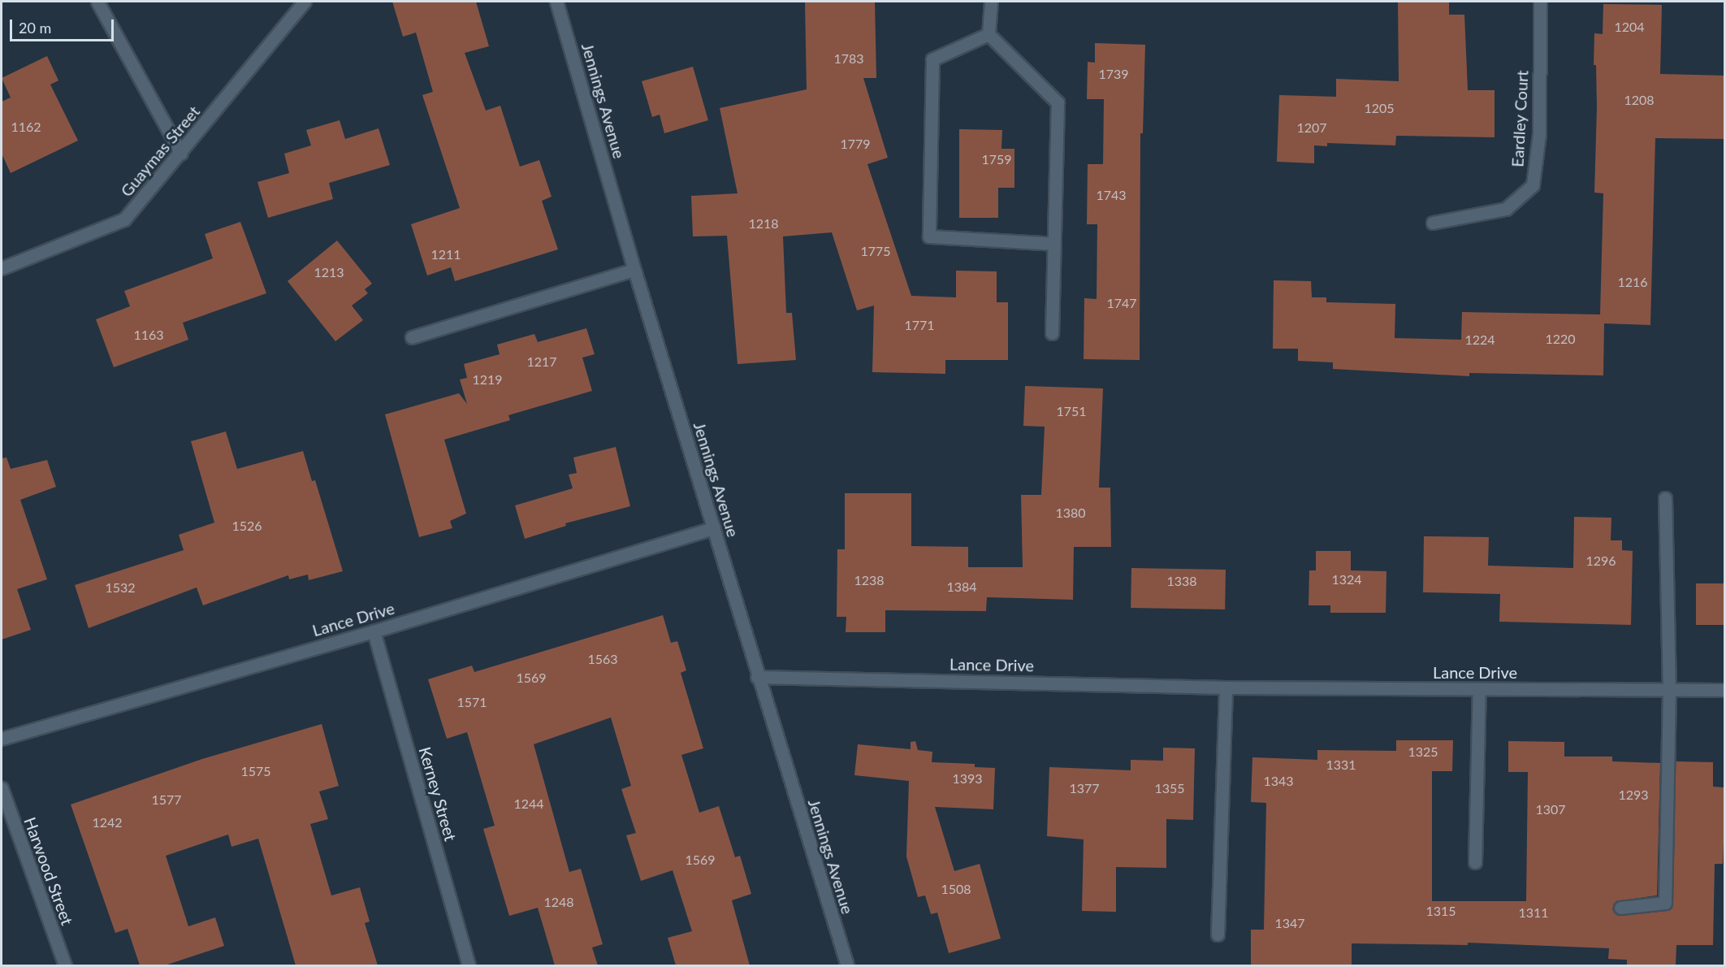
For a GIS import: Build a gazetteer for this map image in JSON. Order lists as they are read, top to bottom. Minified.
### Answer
{"streets":{"street":["Jennings Avenue","Eardley Court","Guaymas Street","Lance Drive","Kerney Street","Harwood Street"]},"crossings":[["Jennings Avenue","Lance Drive"],["Lance Drive","Kerney Street"]],"house_numbers":["1204","1783","1739","1208","1205","1162","1207","1779","1759","1743","1218","1775","1211","1213","1216","1747","1771","1163","1220","1224","1217","1219","1751","1380","1526","1296","1324","1238","1338","1384","1532","1563","1569","1571","1325","1331","1575","1393","1343","1377","1355","1293","1577","1244","1307","1242","1569","1508","1248","1315","1311","1347"],"scale_bar":"20 m"}
